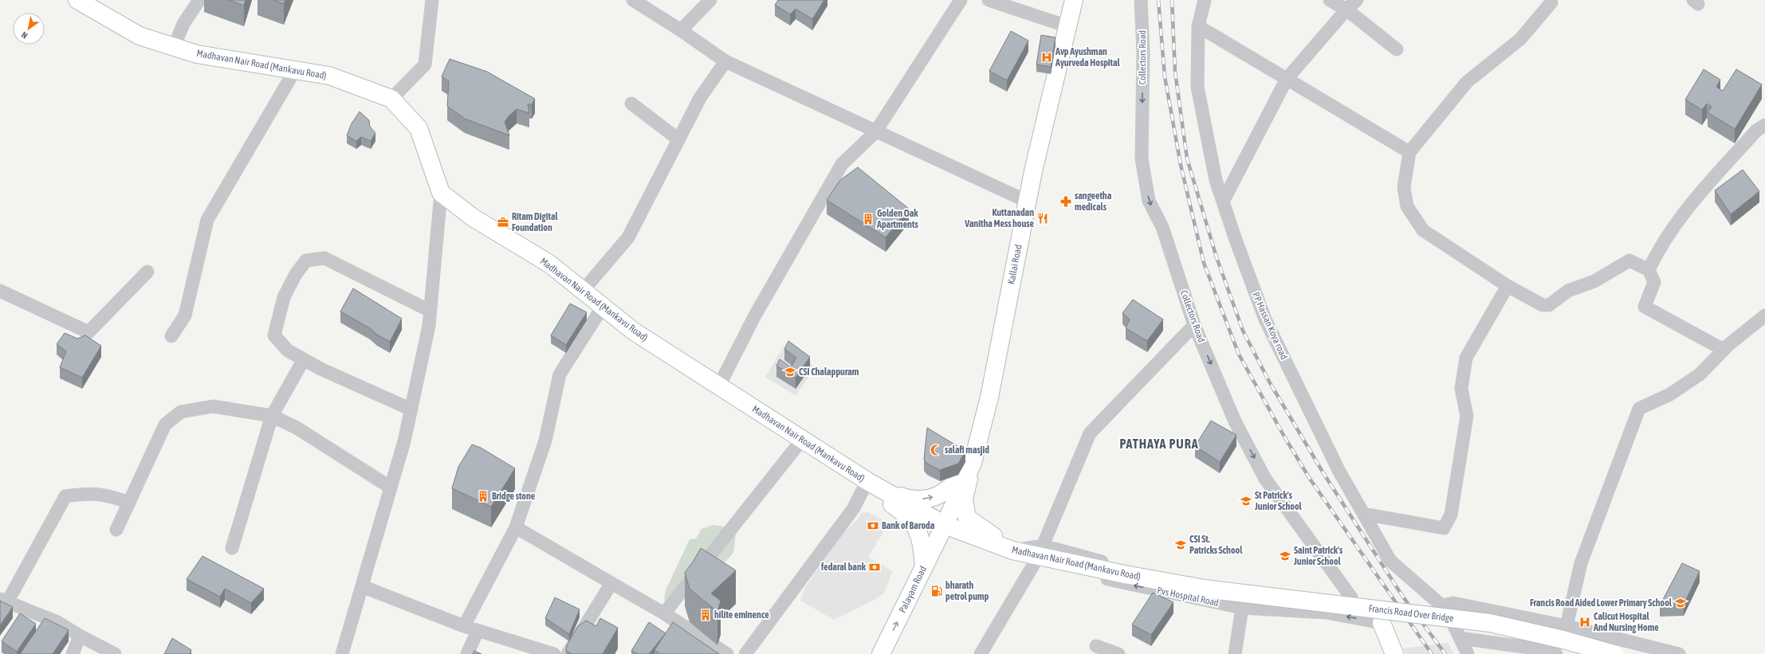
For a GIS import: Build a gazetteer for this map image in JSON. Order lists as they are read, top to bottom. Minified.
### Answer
{"streets":{"main road":["Madhavan Nair Road (Mankavu Road)","Kallai Road","Palayam Road","Pvs Hospital Road","Francis Road Over Bridge"],"street":["Collectors Road","PP Hassan Koya road"]},"crossings":[["Collectors Road","Pvs Hospital Road"],["Madhavan Nair Road (Mankavu Road)","Kallai Road"],["Madhavan Nair Road (Mankavu Road)","Palayam Road"],["Madhavan Nair Road (Mankavu Road)","Pvs Hospital Road"],["Madhavan Nair Road (Mankavu Road)","Francis Road Over Bridge"],["Kallai Road","Palayam Road"]],"one_way":["Collectors Road","Palayam Road"],"districts":["PATHAYA PURA"],"places":{"hospital":["Avp Ayushman Ayurveda Hospital","Calicut Hospital And Nursing Home"],"pharmacy":["sangeetha medicals"],"restaurant":["Kuttanadan Vanitha Mess house"],"building":["Golden Oak Apartments","Bridge stone","hilite eminence"],"office":["Ritam Digital Foundation"],"school or university":["CSI Chalappuram","St Patrick's Junior School","CSI St. Patricks School","Saint Patrick's Junior School","Francis Road Aided Lower Primary School"],"mosque":["salafi masjid"],"bank":["Bank of Baroda","fedaral bank"],"fuel station":["bharath petrol pump"]},"north":"bottom left"}
